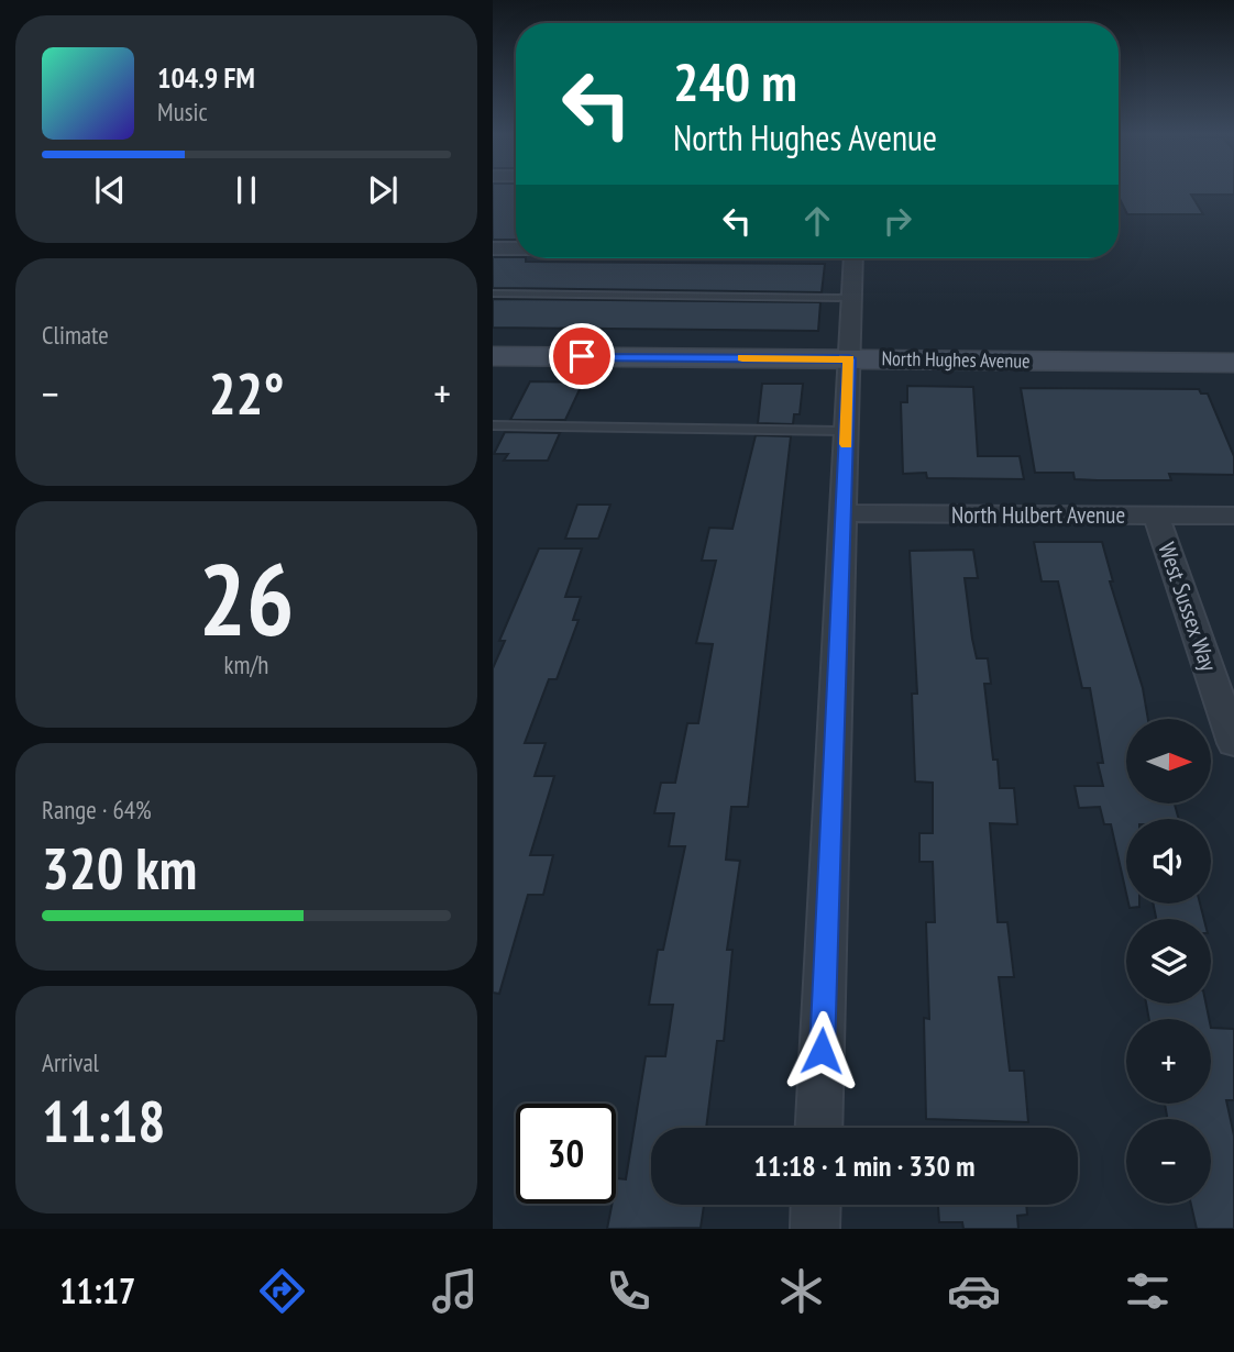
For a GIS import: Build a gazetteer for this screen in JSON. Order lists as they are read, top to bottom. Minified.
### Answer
{"streets":{"street":["North Hughes Avenue","North Hulbert Avenue","West Sussex Way"]},"crossings":[["North Hulbert Avenue","West Sussex Way"]],"north":"right","page":{"turn":["240 m","North Hughes Avenue"],"song":["104.9 FM","Music"],"tile":["Climate",["26","km/h"],["Range · 64%","320 km"],["Arrival","11:18"]],"heat":["−","22°","+"],"map_buttons":["+","−"],"limit":"30","trip":"11:18 · 1 min · 330 m","tabs":"11:17"}}
